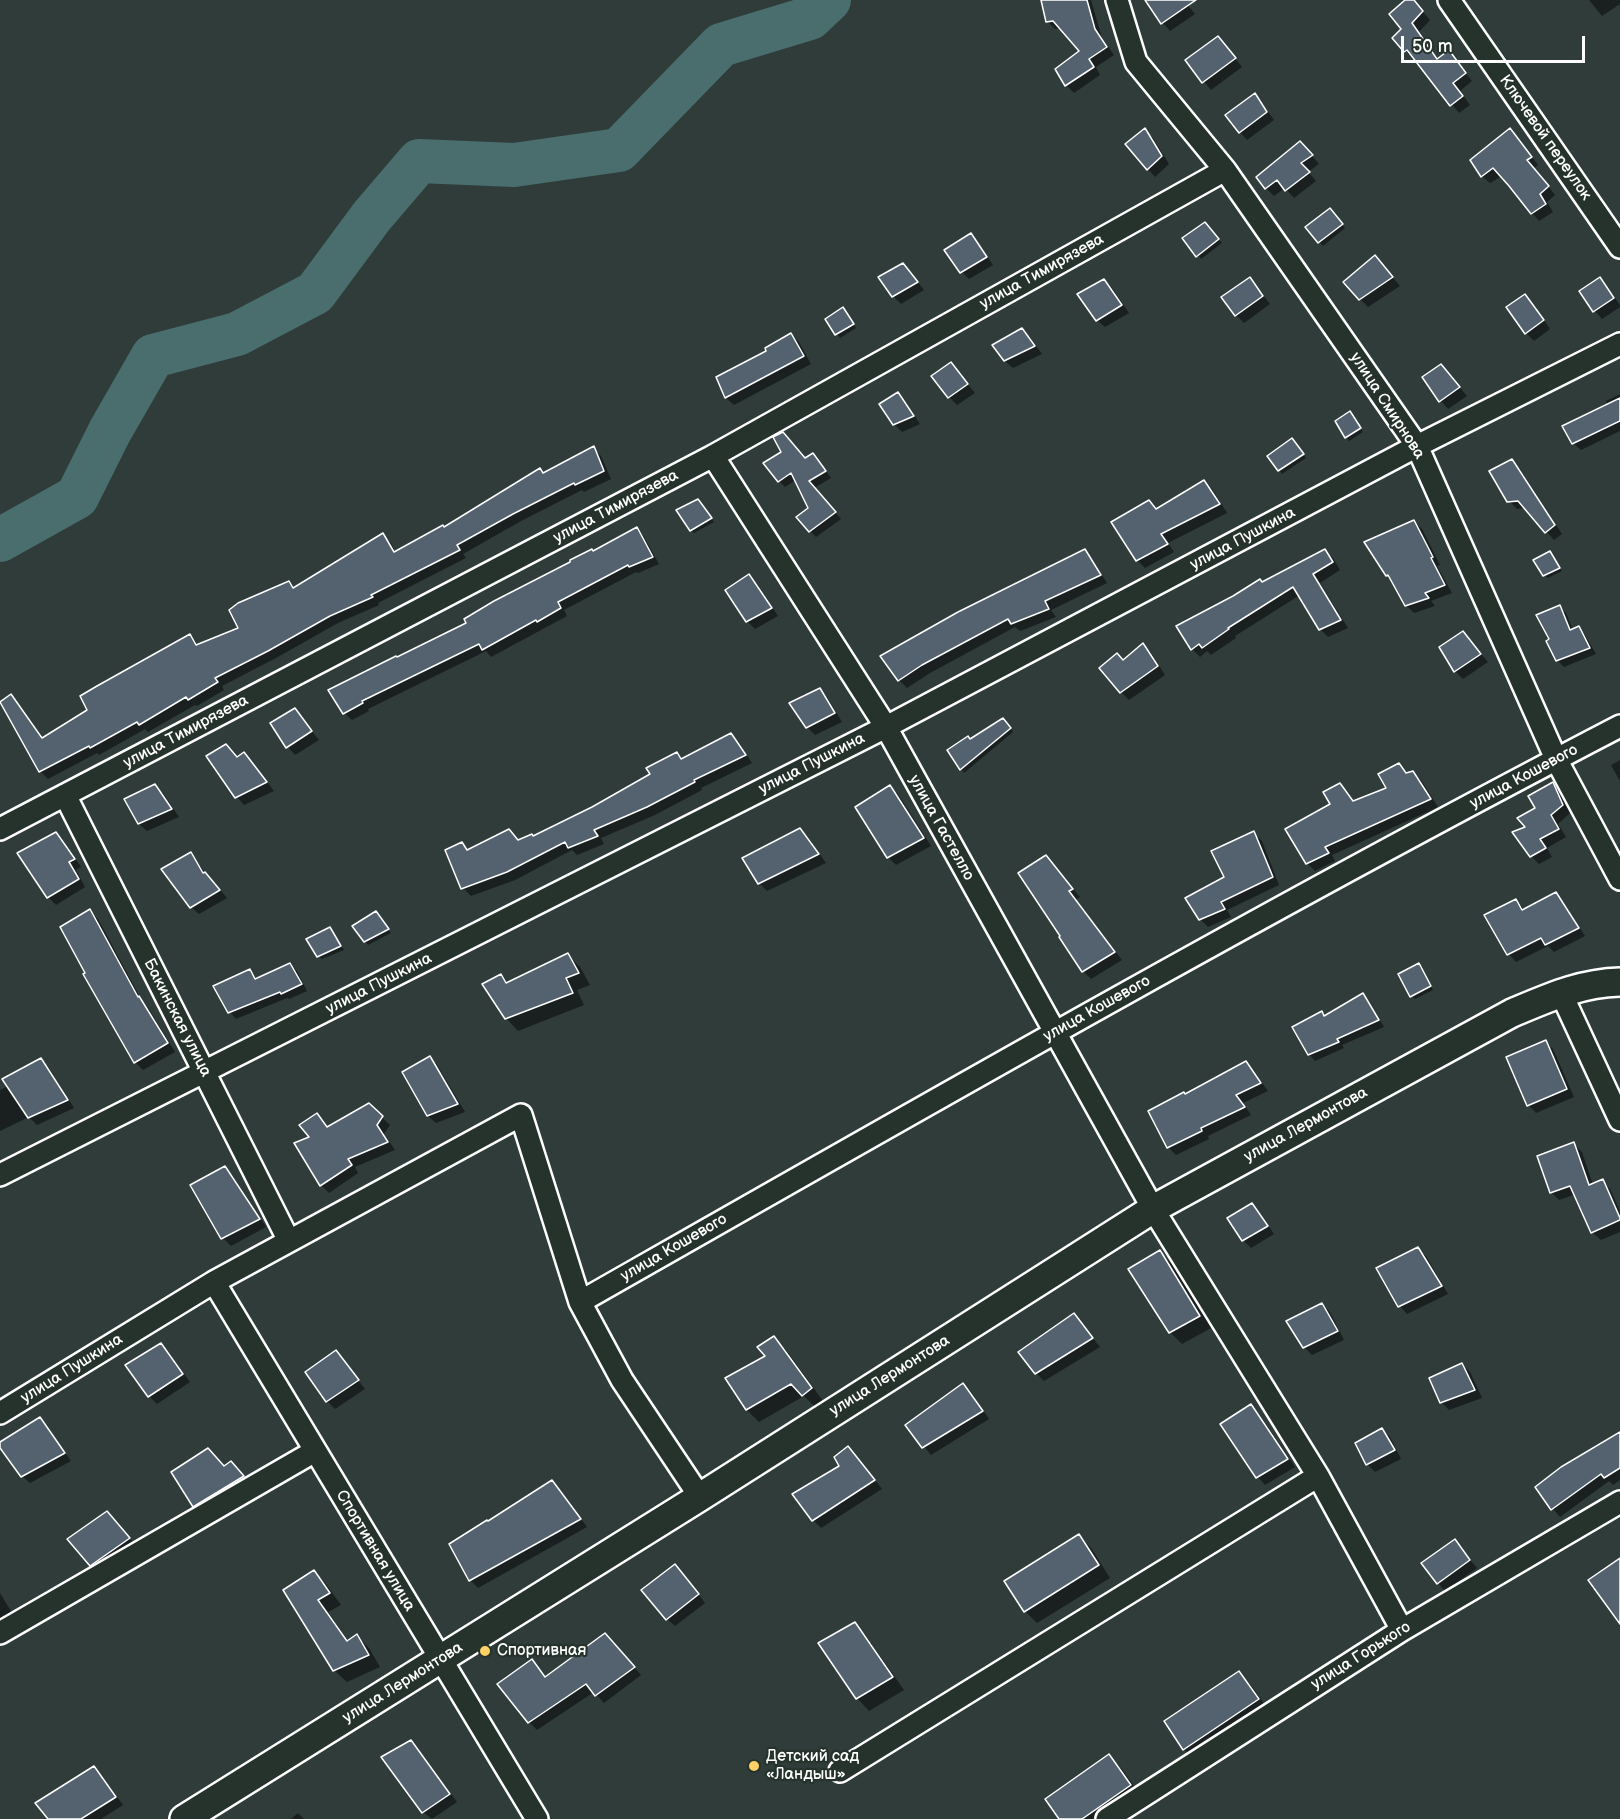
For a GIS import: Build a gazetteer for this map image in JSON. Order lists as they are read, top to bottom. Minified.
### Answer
{"streets":{"street":["Ключевой переулок","улица Тимирязева","улица Смирнова","улица Пушкина","улица Кошевого","улица Гастелло","Бакинская улица","улица Лермонтова","Спортивная улица","улица Горького"]},"crossings":[["улица Тимирязева","улица Смирнова"],["улица Тимирязева","улица Гастелло"],["улица Тимирязева","Бакинская улица"],["улица Смирнова","улица Пушкина"],["улица Смирнова","улица Кошевого"],["улица Пушкина","улица Кошевого"],["улица Пушкина","улица Гастелло"],["улица Пушкина","Бакинская улица"],["улица Пушкина","Спортивная улица"],["улица Кошевого","улица Гастелло"],["улица Гастелло","улица Лермонтова"],["улица Гастелло","улица Горького"],["улица Лермонтова","Спортивная улица"]],"places":["Спортивная","Детский сад «Ландыш»"],"scale_bar":"50 m"}
